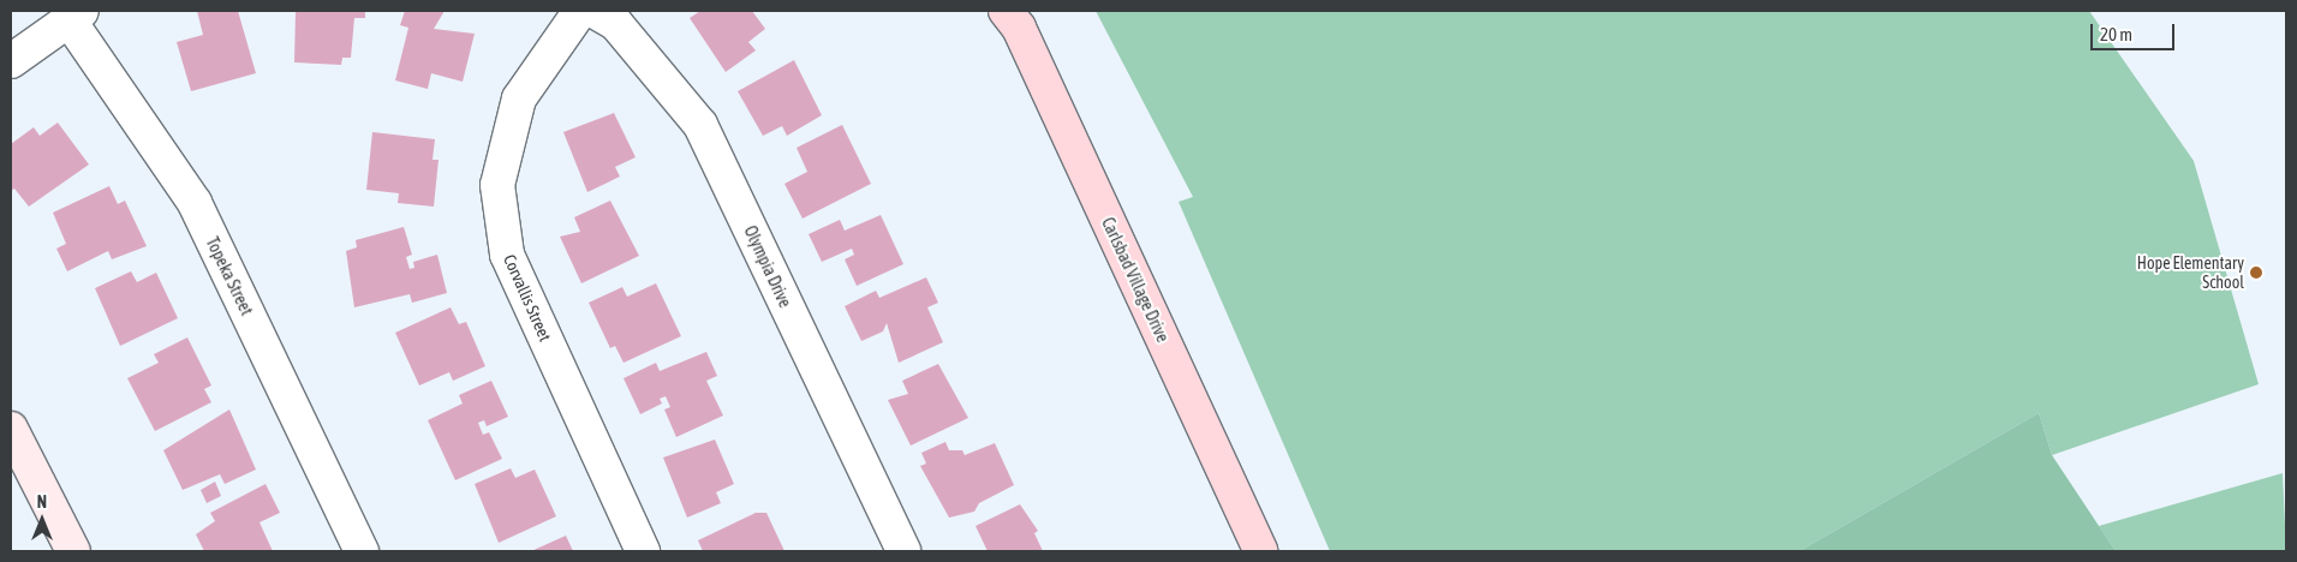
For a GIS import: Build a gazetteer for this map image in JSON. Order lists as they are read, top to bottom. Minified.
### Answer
{"streets":{"main road":["Carlsbad Village Drive"],"street":["Olympia Drive","Topeka Street","Corvallis Street"]},"places":["Hope Elementary School"],"scale_bar":"20 m","north":"top"}
